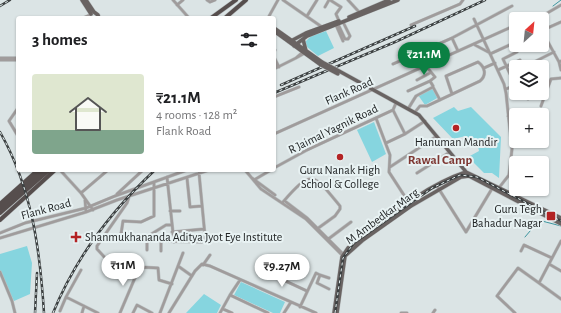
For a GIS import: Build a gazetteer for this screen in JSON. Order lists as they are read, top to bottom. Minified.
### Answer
{"streets":{"main road":["M Ambedkar Marg"],"street":["Flank Road","R Jaimal Yagnik Road"]},"districts":["Rawal Camp"],"places":{"other":["Hanuman Mandir","Guru Nanak High School & College"],"transit":["Guru Tegh Bahadur Nagar"],"health":["Shanmukhananda Aditya Jyot Eye Institute"]},"north":"top right","page":{"map_buttons":["+","−"],"heading":"3 homes","price":["₹21.1M","₹11M","₹9.27M"],"list":[{"name":"₹21.1M","note":"4 rooms · 128 m² · Flank Road"}]}}
